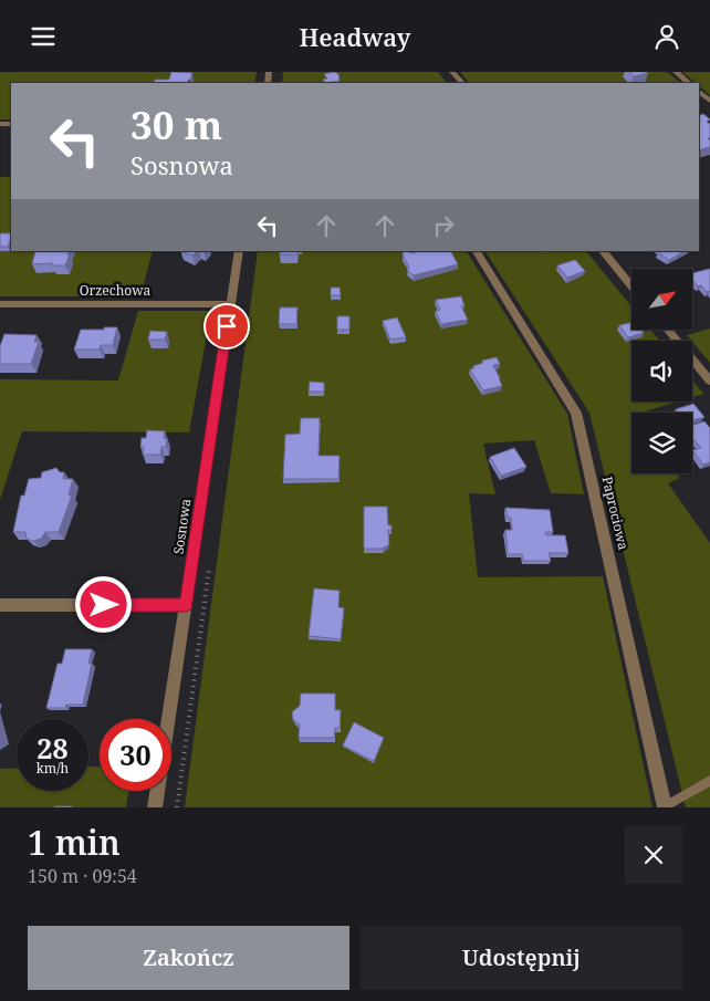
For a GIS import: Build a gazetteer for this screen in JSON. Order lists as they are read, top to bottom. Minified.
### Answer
{"streets":{"street":["Orzechowa","Paprociowa","Sosnowa"]},"crossings":[["Orzechowa","Sosnowa"]],"north":"top right","page":{"header":"Headway","turn":["30 m","Sosnowa"],"speed":"28 km/h","limit":"30","heading":["1 min","150 m · 09:54"],"buttons":["Zakończ","Udostępnij"]}}
